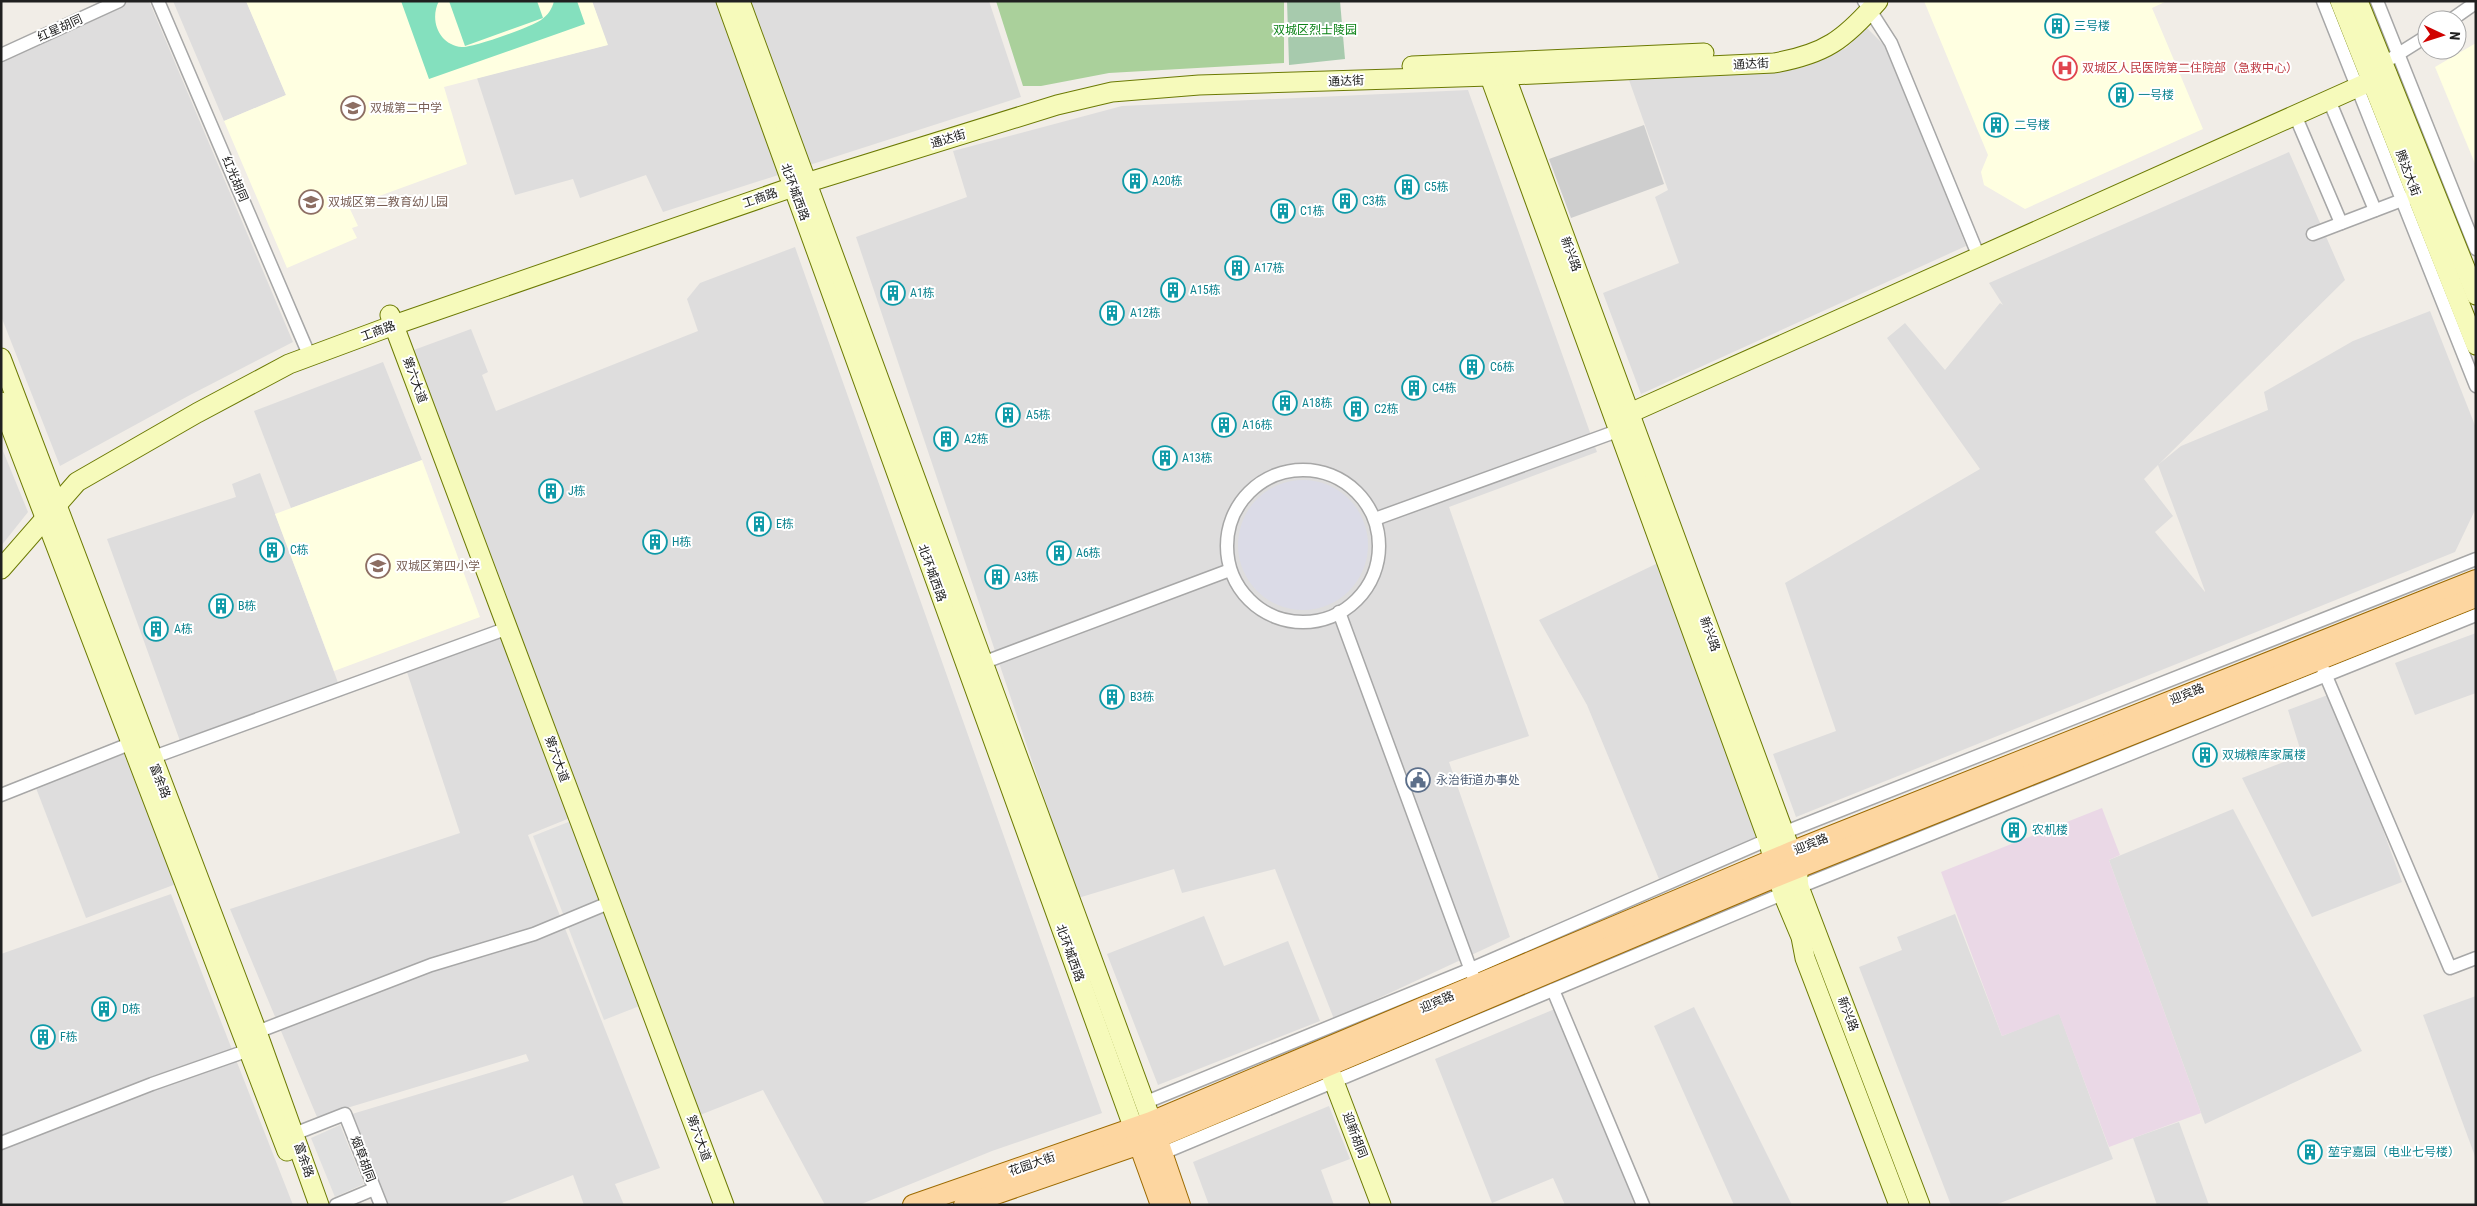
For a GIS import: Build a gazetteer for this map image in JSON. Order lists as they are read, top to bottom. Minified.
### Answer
{"streets":{"main road":["通达街","腾达大街","北环城西路","工商路","新兴路","第六大道","迎宾路","富余路","迎新胡同","花园大街"],"street":["红星胡同","红光胡同","烟草胡同"]},"crossings":[["通达街","北环城西路"],["通达街","工商路"],["通达街","新兴路"],["红光胡同","工商路"],["北环城西路","工商路"],["北环城西路","迎宾路"],["北环城西路","花园大街"],["工商路","第六大道"],["工商路","富余路"],["新兴路","迎宾路"],["迎宾路","迎新胡同"],["迎宾路","花园大街"],["富余路","烟草胡同"]],"parks":["双城区烈士陵园"],"places":{"building":["三号楼","一号楼","二号楼","A20栋","C5栋","C3栋","C1栋","A17栋","A15栋","A1栋","A12栋","C6栋","C4栋","A18栋","C2栋","A5栋","A16栋","A2栋","A13栋","J栋","E栋","H栋","C栋","A6栋","A3栋","B栋","A栋","B3栋","双城粮库家属楼","农机楼","D栋","F栋","堃宇嘉园（电业七号楼）"],"hospital":["双城区人民医院第二住院部（急救中心）"],"school or university":["双城第二中学","双城区第二教育幼儿园","双城区第四小学"],"public building":["永治街道办事处"]},"north":"right"}
